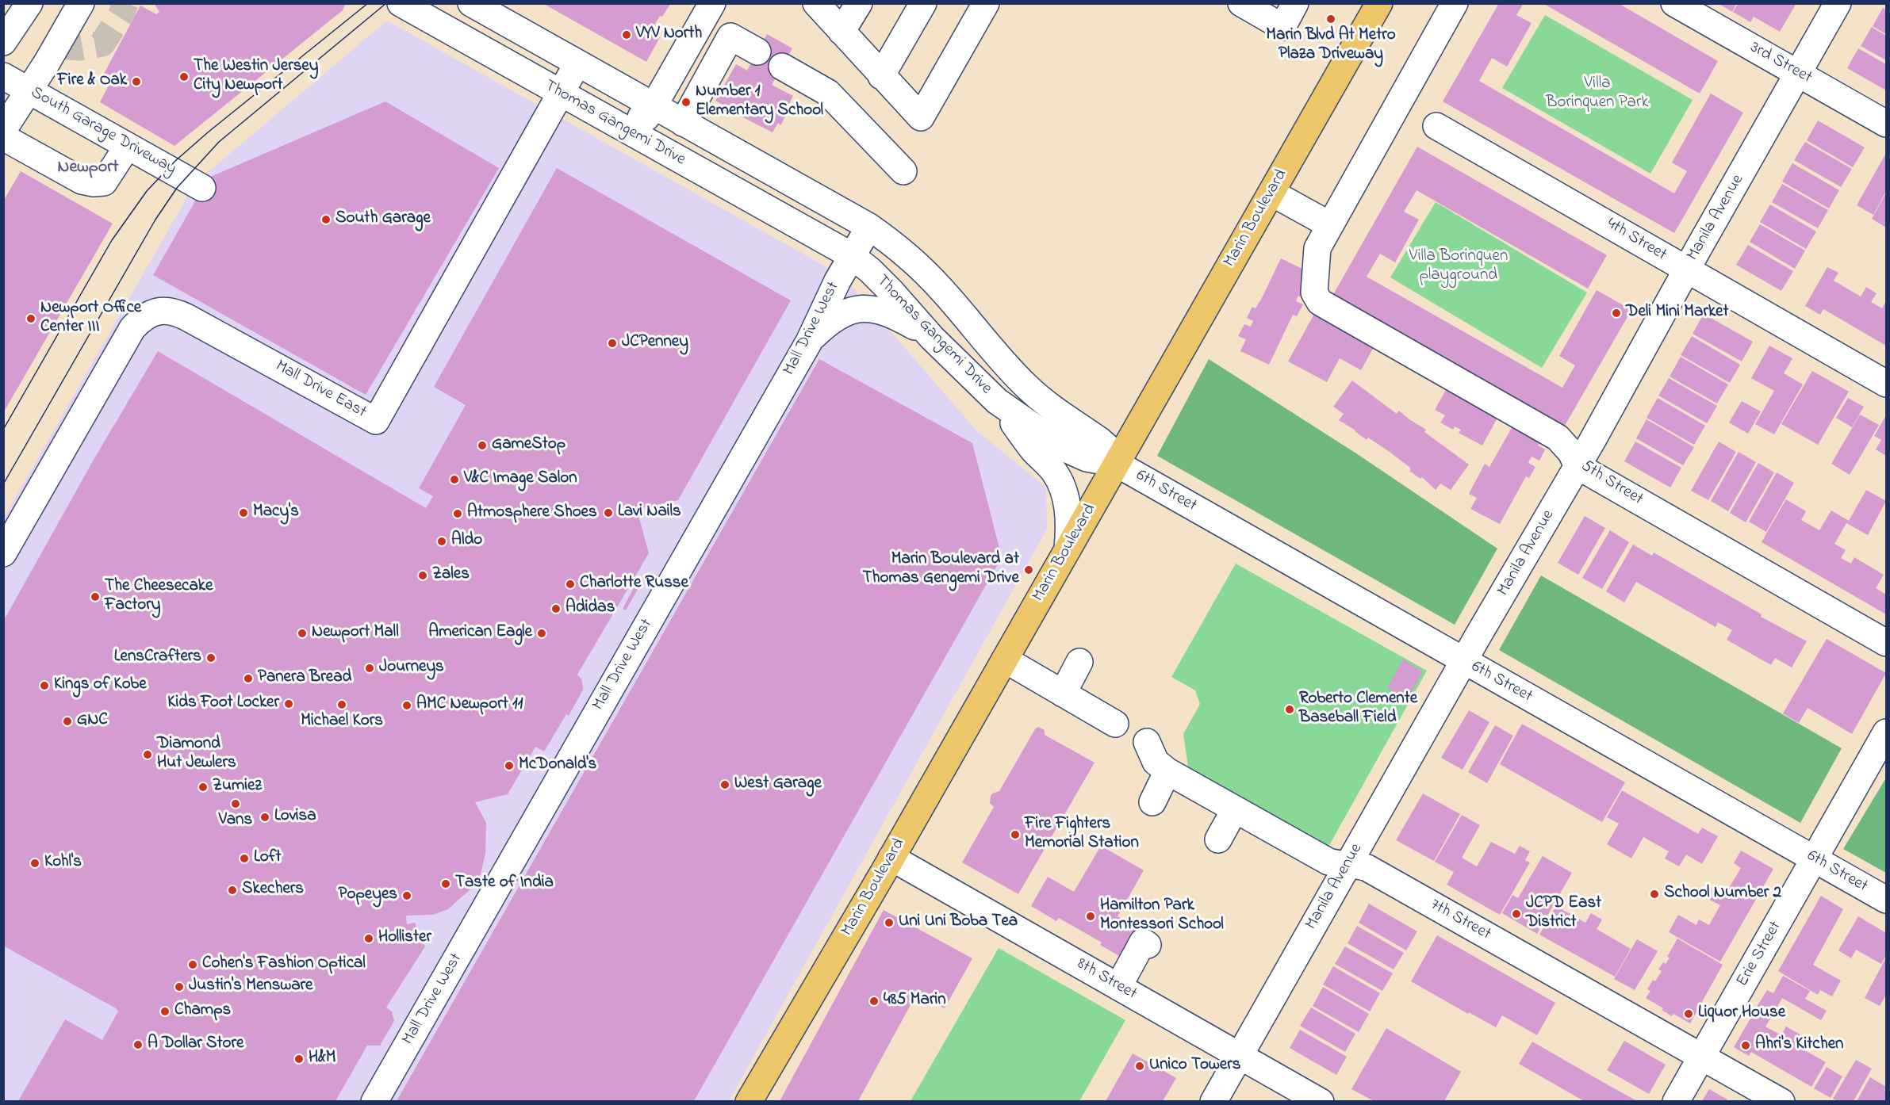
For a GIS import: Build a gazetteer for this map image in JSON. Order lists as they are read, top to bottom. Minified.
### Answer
{"streets":{"main road":["Marin Boulevard"],"street":["3rd Street","Thomas Gangemi Drive","South Garage Driveway","Manila Avenue","4th Street","Mall Drive West","Mall Drive East","5th Street","6th Street","7th Street","Erie Street","8th Street"]},"crossings":[["3rd Street","Manila Avenue"],["Thomas Gangemi Drive","Marin Boulevard"],["Thomas Gangemi Drive","Mall Drive West"],["Thomas Gangemi Drive","Mall Drive East"],["Thomas Gangemi Drive","6th Street"],["Manila Avenue","4th Street"],["Manila Avenue","5th Street"],["Manila Avenue","6th Street"],["Manila Avenue","7th Street"],["Manila Avenue","8th Street"],["Marin Boulevard","6th Street"],["Marin Boulevard","8th Street"],["6th Street","Erie Street"],["7th Street","Erie Street"]],"districts":["Newport"],"parks":["Villa Borinquen Park","Villa Borinquen playground"],"places":["Marin Blvd At Metro Plaza Driveway","VYV North","The Westin Jersey City Newport","Fire & Oak","Number 1 Elementary School","South Garage","Deli Mini Market","Newport Office Center III","JCPenney","GameStop","V&C Image Salon","Macy's","Lavi Nails","Atmosphere Shoes","Aldo","Marin Boulevard at Thomas Gengemi Drive","Zales","Charlotte Russe","The Cheesecake Factory","Adidas","Newport Mall","American Eagle","LensCrafters","Journeys","Panera Bread","Kings of Kobe","Kids Foot Locker","Michael Kors","AMC Newport 11","Roberto Clemente Baseball Field","GNC","Diamond Hut Jewlers","McDonald's","West Garage","Zumiez","Vans","Lovisa","Fire Fighters Memorial Station","Loft","Kohl's","Taste of India","Skechers","School Number 2","Popeyes","JCPD East District","Hamilton Park Montessori School","Uni Uni Boba Tea","Hollister","Cohen's Fashion Optical","Justin's Mensware","485 Marin","Champs","Liquor House","A Dollar Store","Ahri's Kitchen","H&M","Unico Towers"]}
